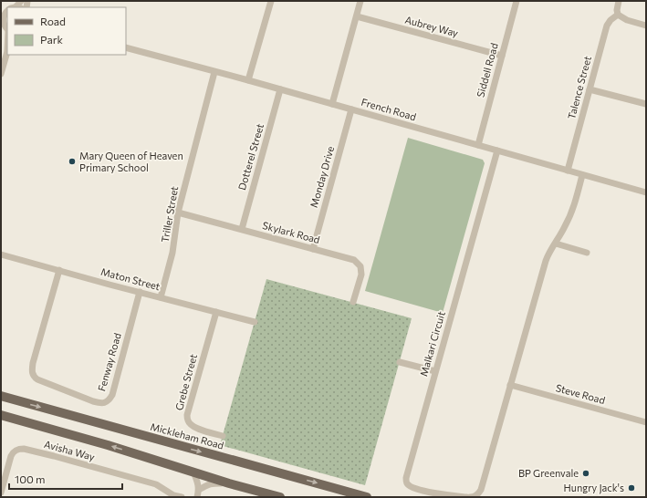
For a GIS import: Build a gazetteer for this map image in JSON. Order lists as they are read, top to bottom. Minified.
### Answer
{"streets":{"main road":["Mickleham Road"],"street":["Aubrey Way","Siddell Road","Talence Street","French Road","Dotterel Street","Monday Drive","Triller Street","Skylark Road","Maton Street","Malkari Circuit","Fenway Road","Grebe Street","Steve Road","Avisha Way"]},"crossings":[["Aubrey Way","Siddell Road"],["Siddell Road","French Road"],["Talence Street","French Road"],["French Road","Dotterel Street"],["French Road","Monday Drive"],["French Road","Triller Street"],["French Road","Malkari Circuit"],["Dotterel Street","Skylark Road"],["Monday Drive","Skylark Road"],["Triller Street","Skylark Road"],["Triller Street","Maton Street"],["Maton Street","Fenway Road"],["Maton Street","Grebe Street"]],"places":["Mary Queen of Heaven Primary School","BP Greenvale","Hungry Jack's"],"legend":["Road","Park"],"scale_bar":"100 m"}
